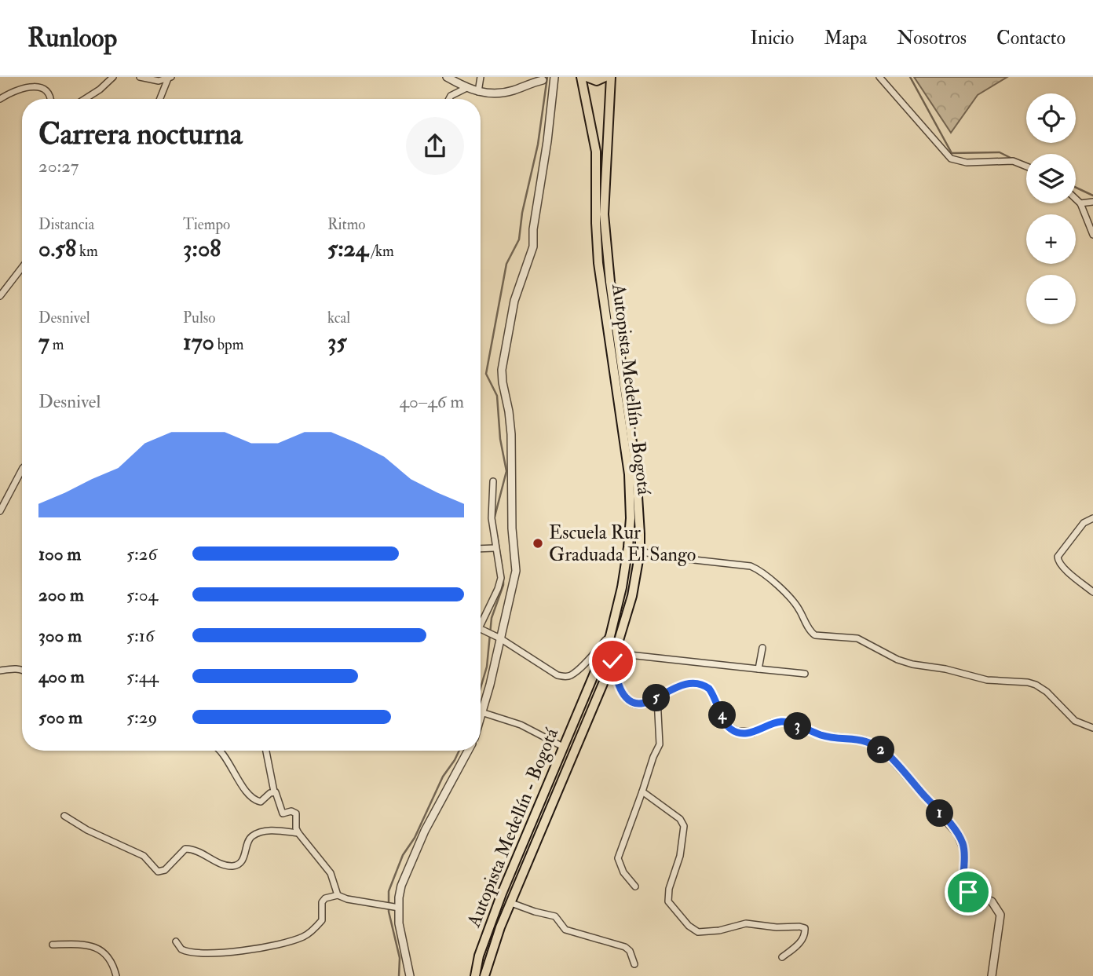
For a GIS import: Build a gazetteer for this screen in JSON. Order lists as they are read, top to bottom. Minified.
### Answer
{"streets":{"highway":["Autopista Medellín - Bogotá"]},"places":["Escuela Rur Graduada El Sango"],"page":{"header":"Runloop","nav":["Inicio","Mapa","Nosotros","Contacto"],"map_buttons":["+","−"],"heading":["Carrera nocturna","20:27"],"stats":[["Distancia","0.58 km"],["Tiempo","3:08"],["Ritmo","5:24 /km"],["Desnivel","7 m"],["Pulso","170 bpm"],["kcal","35"]],"chart":["Desnivel","40–46 m"],"list":[{"name":"100 m","note":"5:26"},{"name":"200 m","note":"5:04"},{"name":"300 m","note":"5:16"},{"name":"400 m","note":"5:44"},{"name":"500 m","note":"5:29"}],"pins":["5","4","3","2","1"]}}
